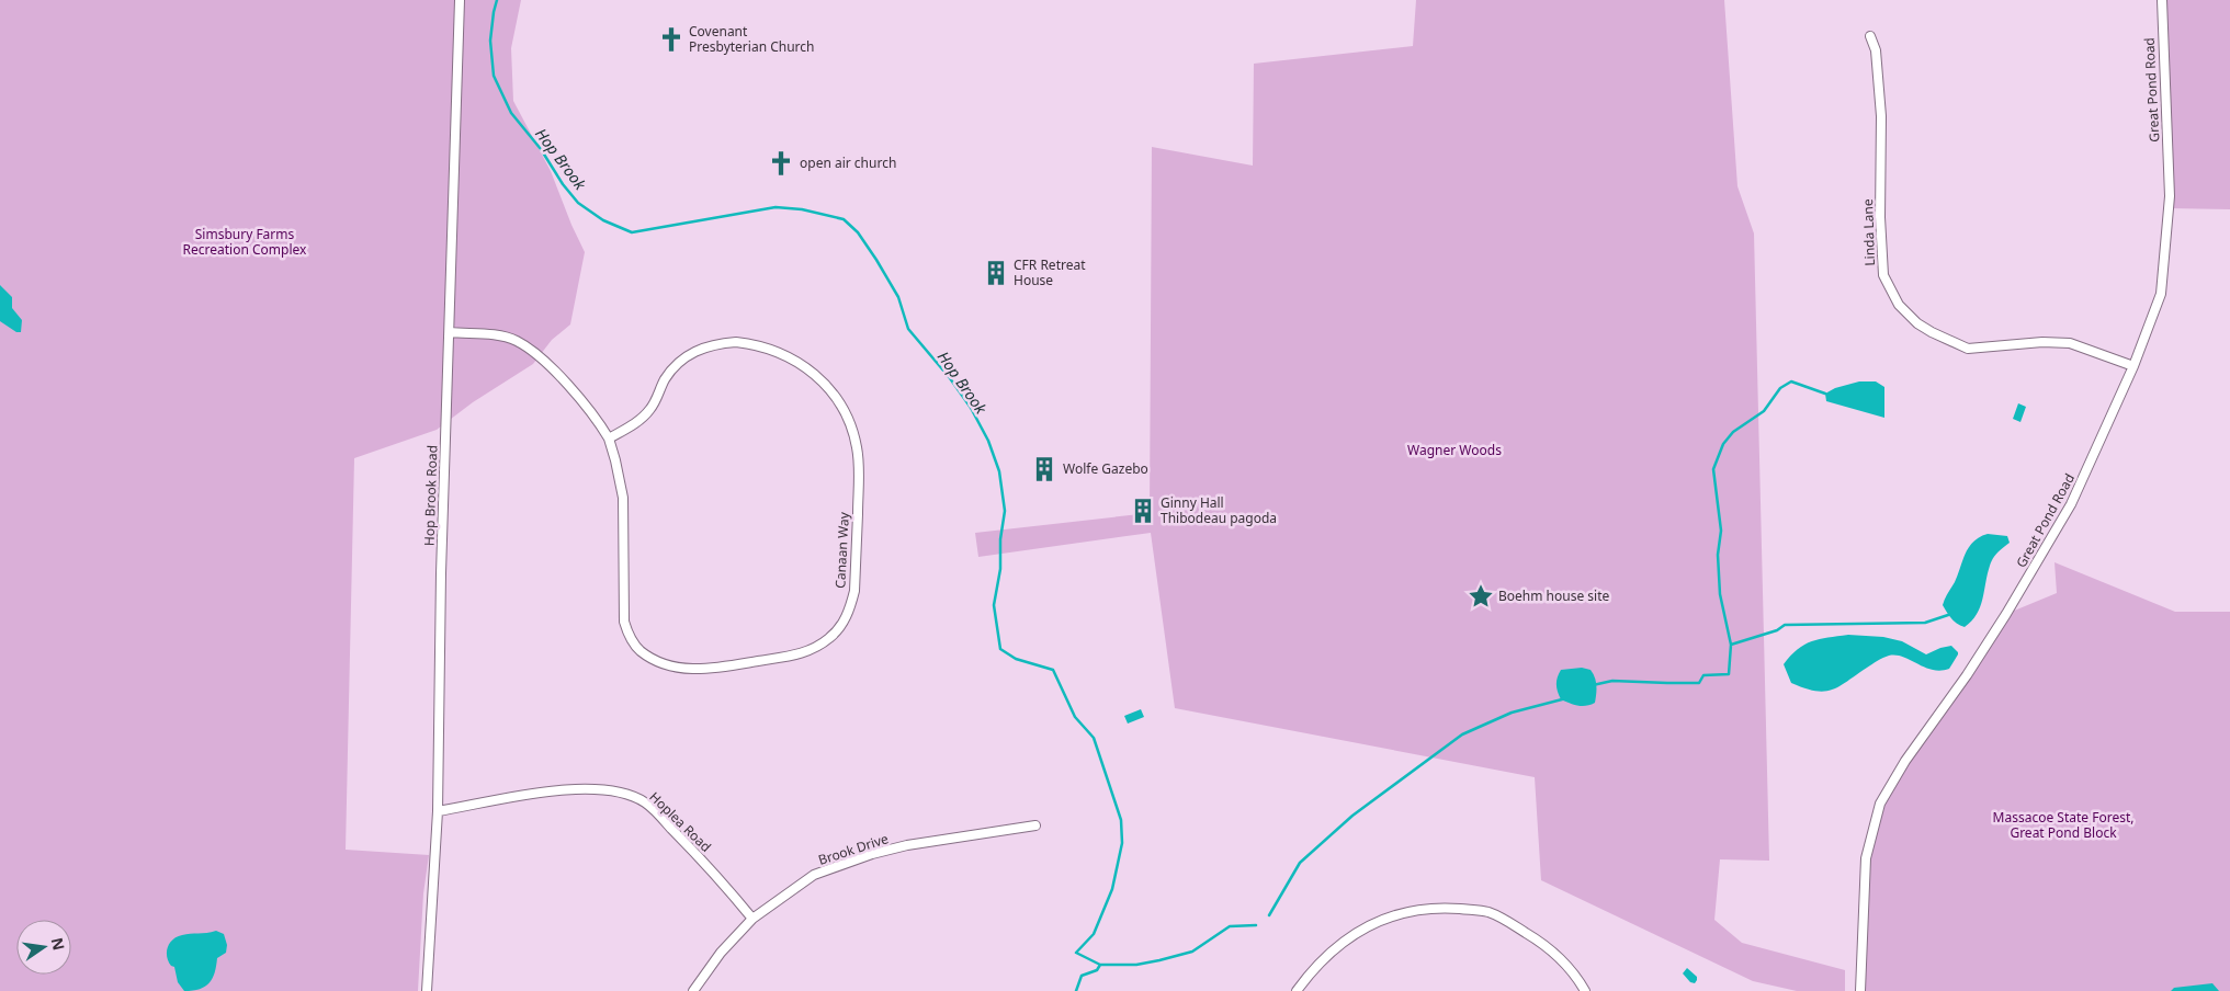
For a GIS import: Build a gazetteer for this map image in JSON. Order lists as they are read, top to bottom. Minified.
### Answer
{"streets":{"street":["Great Pond Road","Linda Lane","Hop Brook Road","Canaan Way","Hoplea Road","Brook Drive"]},"crossings":[["Great Pond Road","Linda Lane"],["Hop Brook Road","Canaan Way"],["Hop Brook Road","Hoplea Road"],["Hoplea Road","Brook Drive"]],"water":["Hop Brook"],"parks":["Simsbury Farms Recreation Complex","Wagner Woods","Massacoe State Forest, Great Pond Block"],"places":{"church":["Covenant Presbyterian Church","open air church"],"building":["CFR Retreat House","Wolfe Gazebo","Ginny Hall Thibodeau pagoda"],"place":["Boehm house site"]},"north":"right"}
